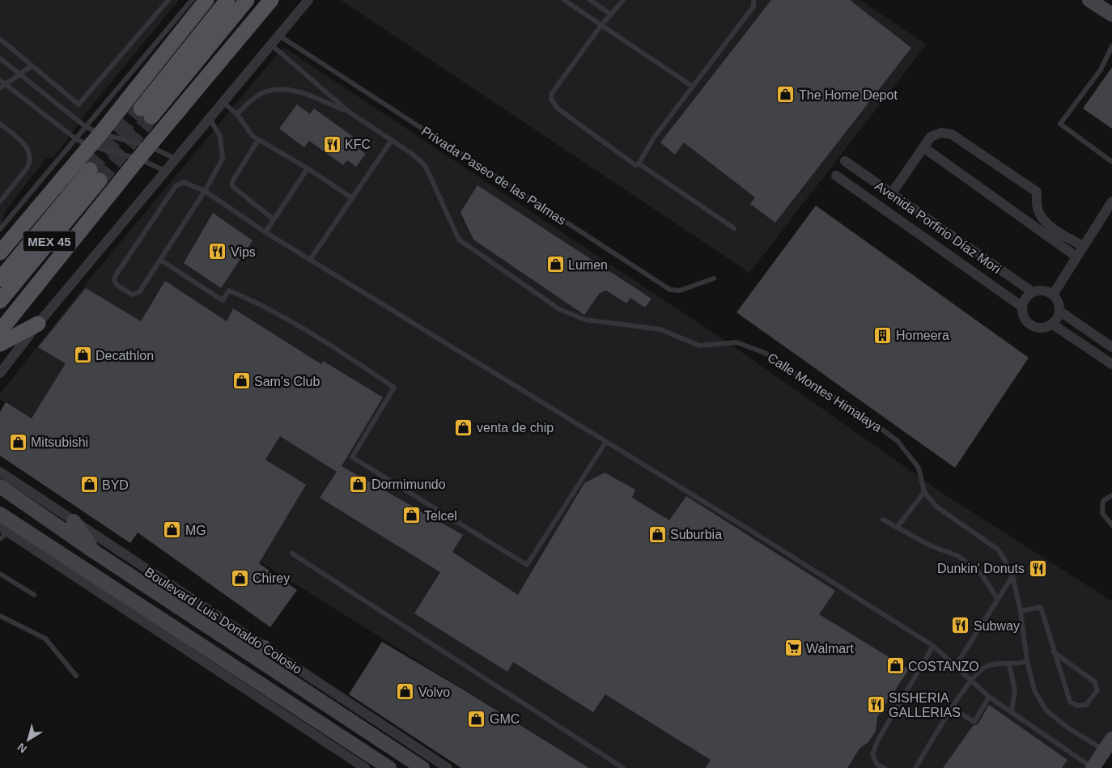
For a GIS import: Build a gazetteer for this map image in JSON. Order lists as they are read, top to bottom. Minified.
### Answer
{"streets":{"main road":["MEX 45","Boulevard Luis Donaldo Colosio"],"street":["Avenida Porfirio Díaz Mori"],"lane":["Privada Paseo de las Palmas","Calle Montes Himalaya"]},"places":{"shop":["The Home Depot","Lumen","Decathlon","Sam's Club","venta de chip","Mitsubishi","Dormimundo","BYD","Telcel","MG","Suburbia","Chirey","COSTANZO","Volvo","GMC"],"restaurant":["KFC","Vips","Dunkin' Donuts","Subway","SISHERIA GALLERIAS"],"building":["Homeera"],"supermarket":["Walmart"]},"north":"bottom left"}
